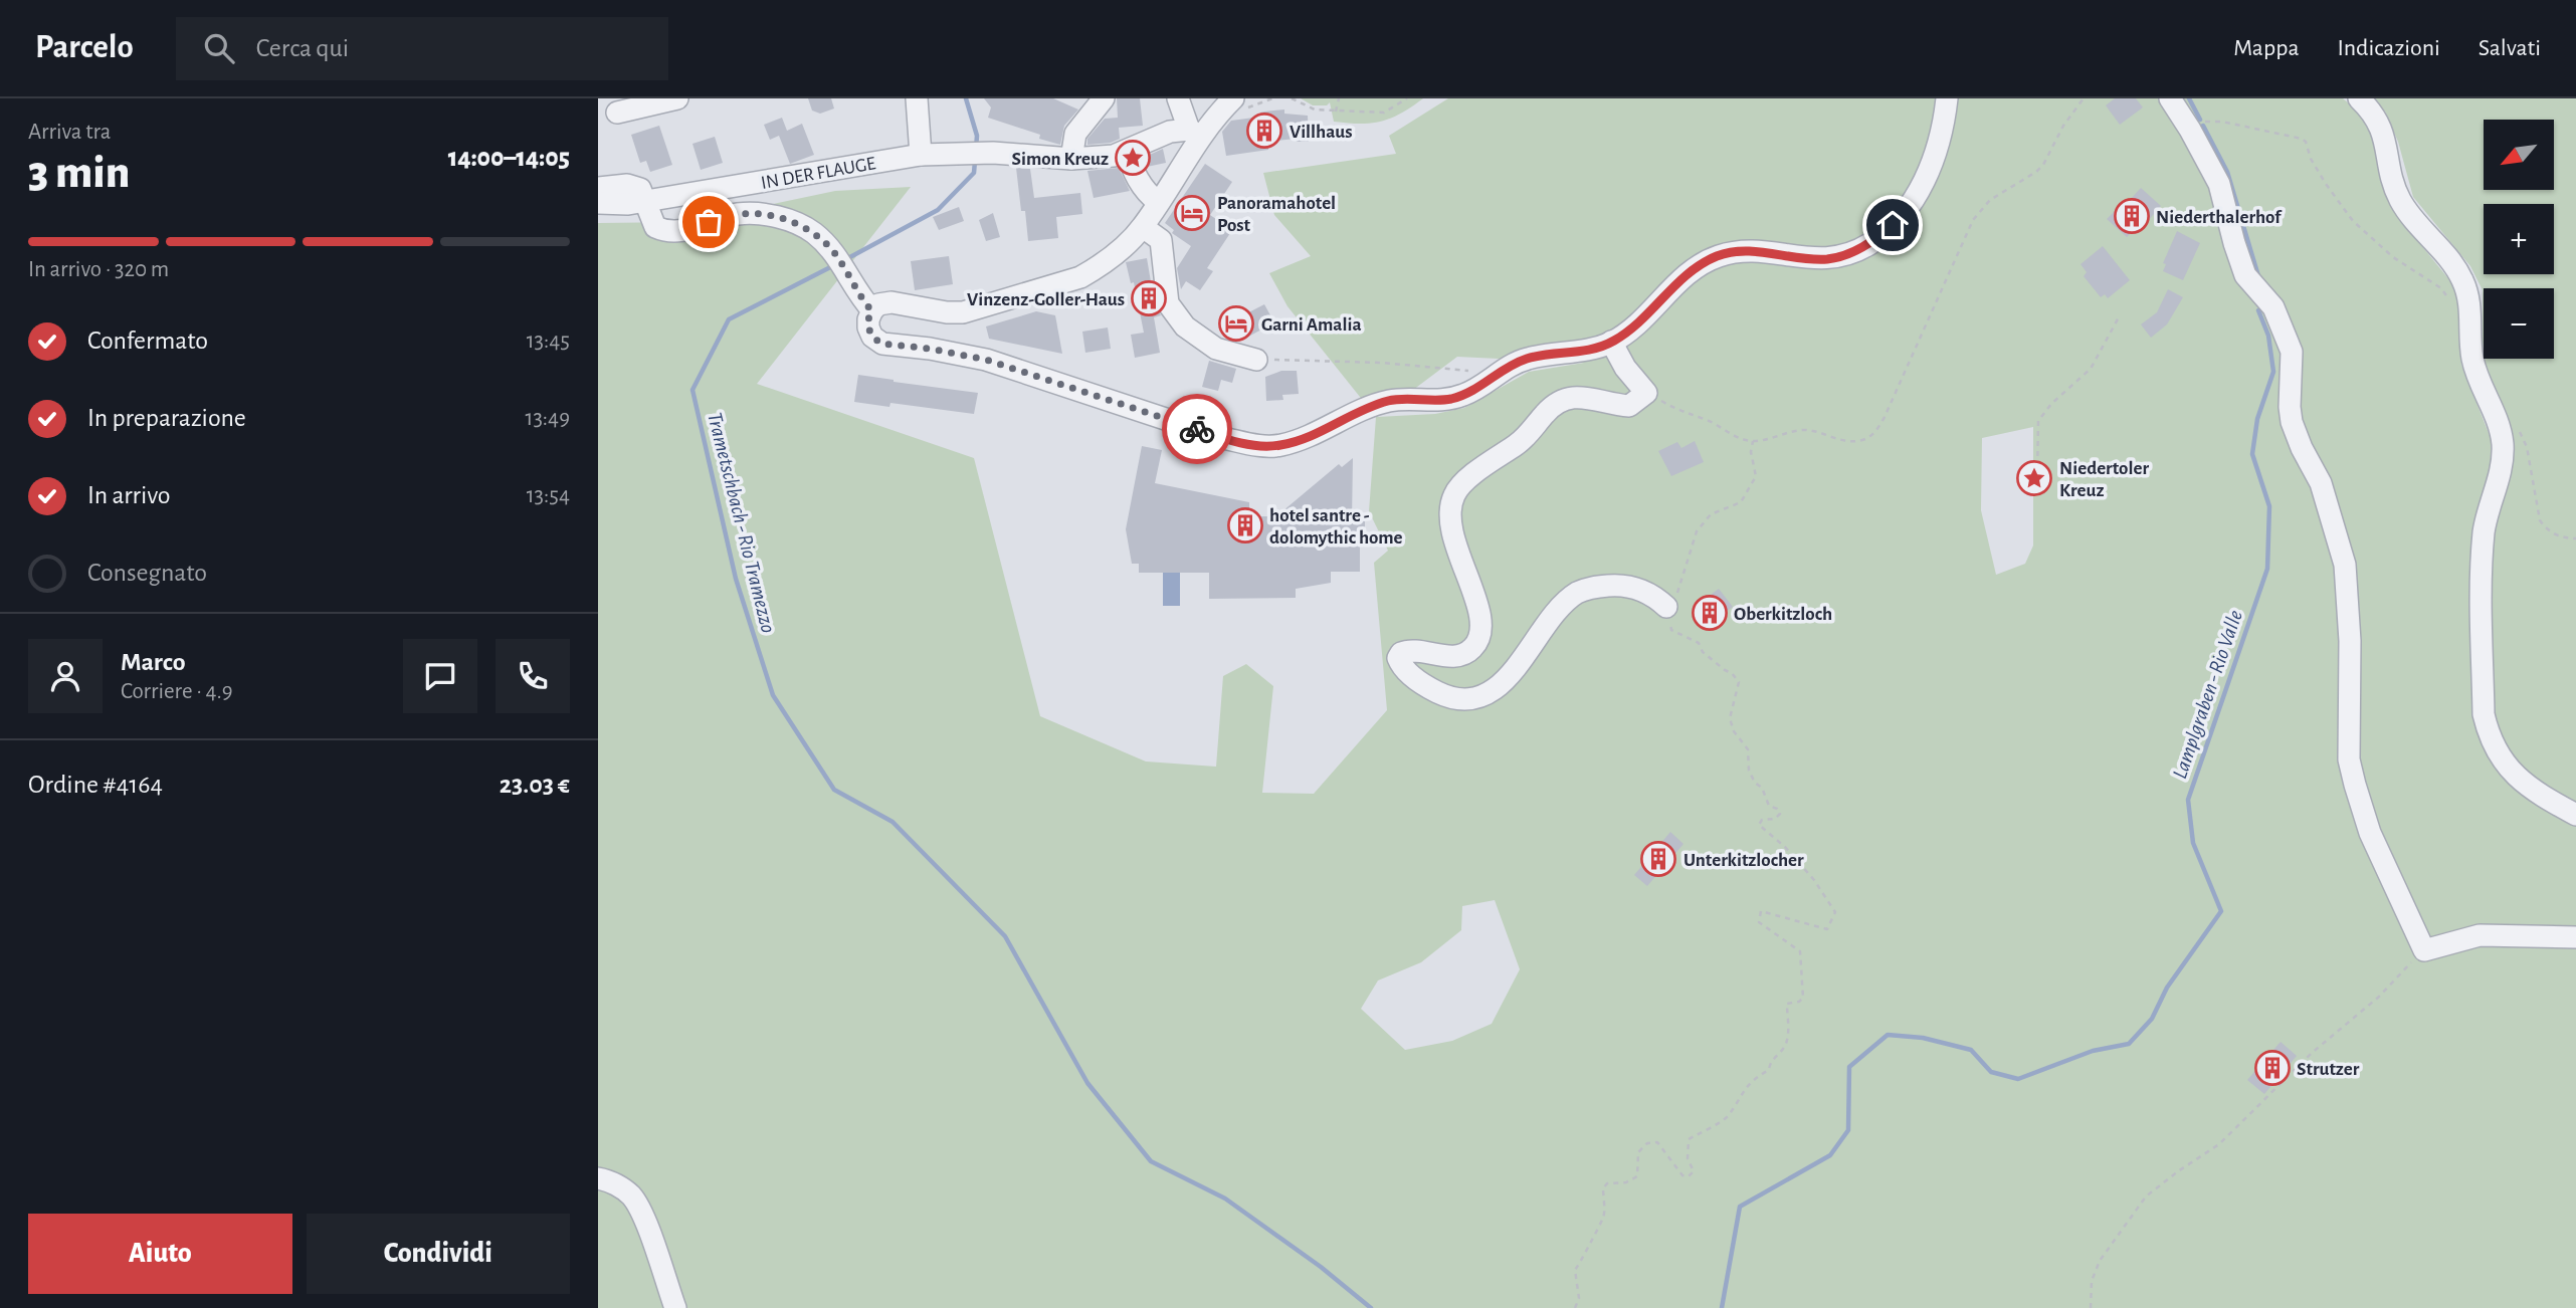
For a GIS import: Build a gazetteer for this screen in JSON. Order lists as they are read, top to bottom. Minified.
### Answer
{"streets":{"street":["IN DER FLAUGE"]},"water":["Trametschbach - Rio Tramezzo","Lamplgraben - Rio Valle"],"places":{"building":["Villhaus","Niederthalerhof","Vinzenz-Goller-Haus","hotel santre - dolomythic home","Oberkitzloch","Unterkitzlocher","Strutzer"],"place":["Simon Kreuz","Niedertoler Kreuz"],"hotel":["Panoramahotel Post","Garni Amalia"]},"north":"bottom left","page":{"header":"Parcelo","search":"Cerca qui","nav":["Mappa","Indicazioni","Salvati"],"heading":["3 min","Arriva tra","14:00–14:05"],"panel":["Marco","Corriere · 4.9","Ordine #4164","23.03 €"],"map_buttons":["+","−"],"bar":"In arrivo · 320 m","list":[["Confermato","13:45"],["In preparazione","13:49"],["In arrivo","13:54"],"Consegnato"],"buttons":["Aiuto","Condividi"]}}
